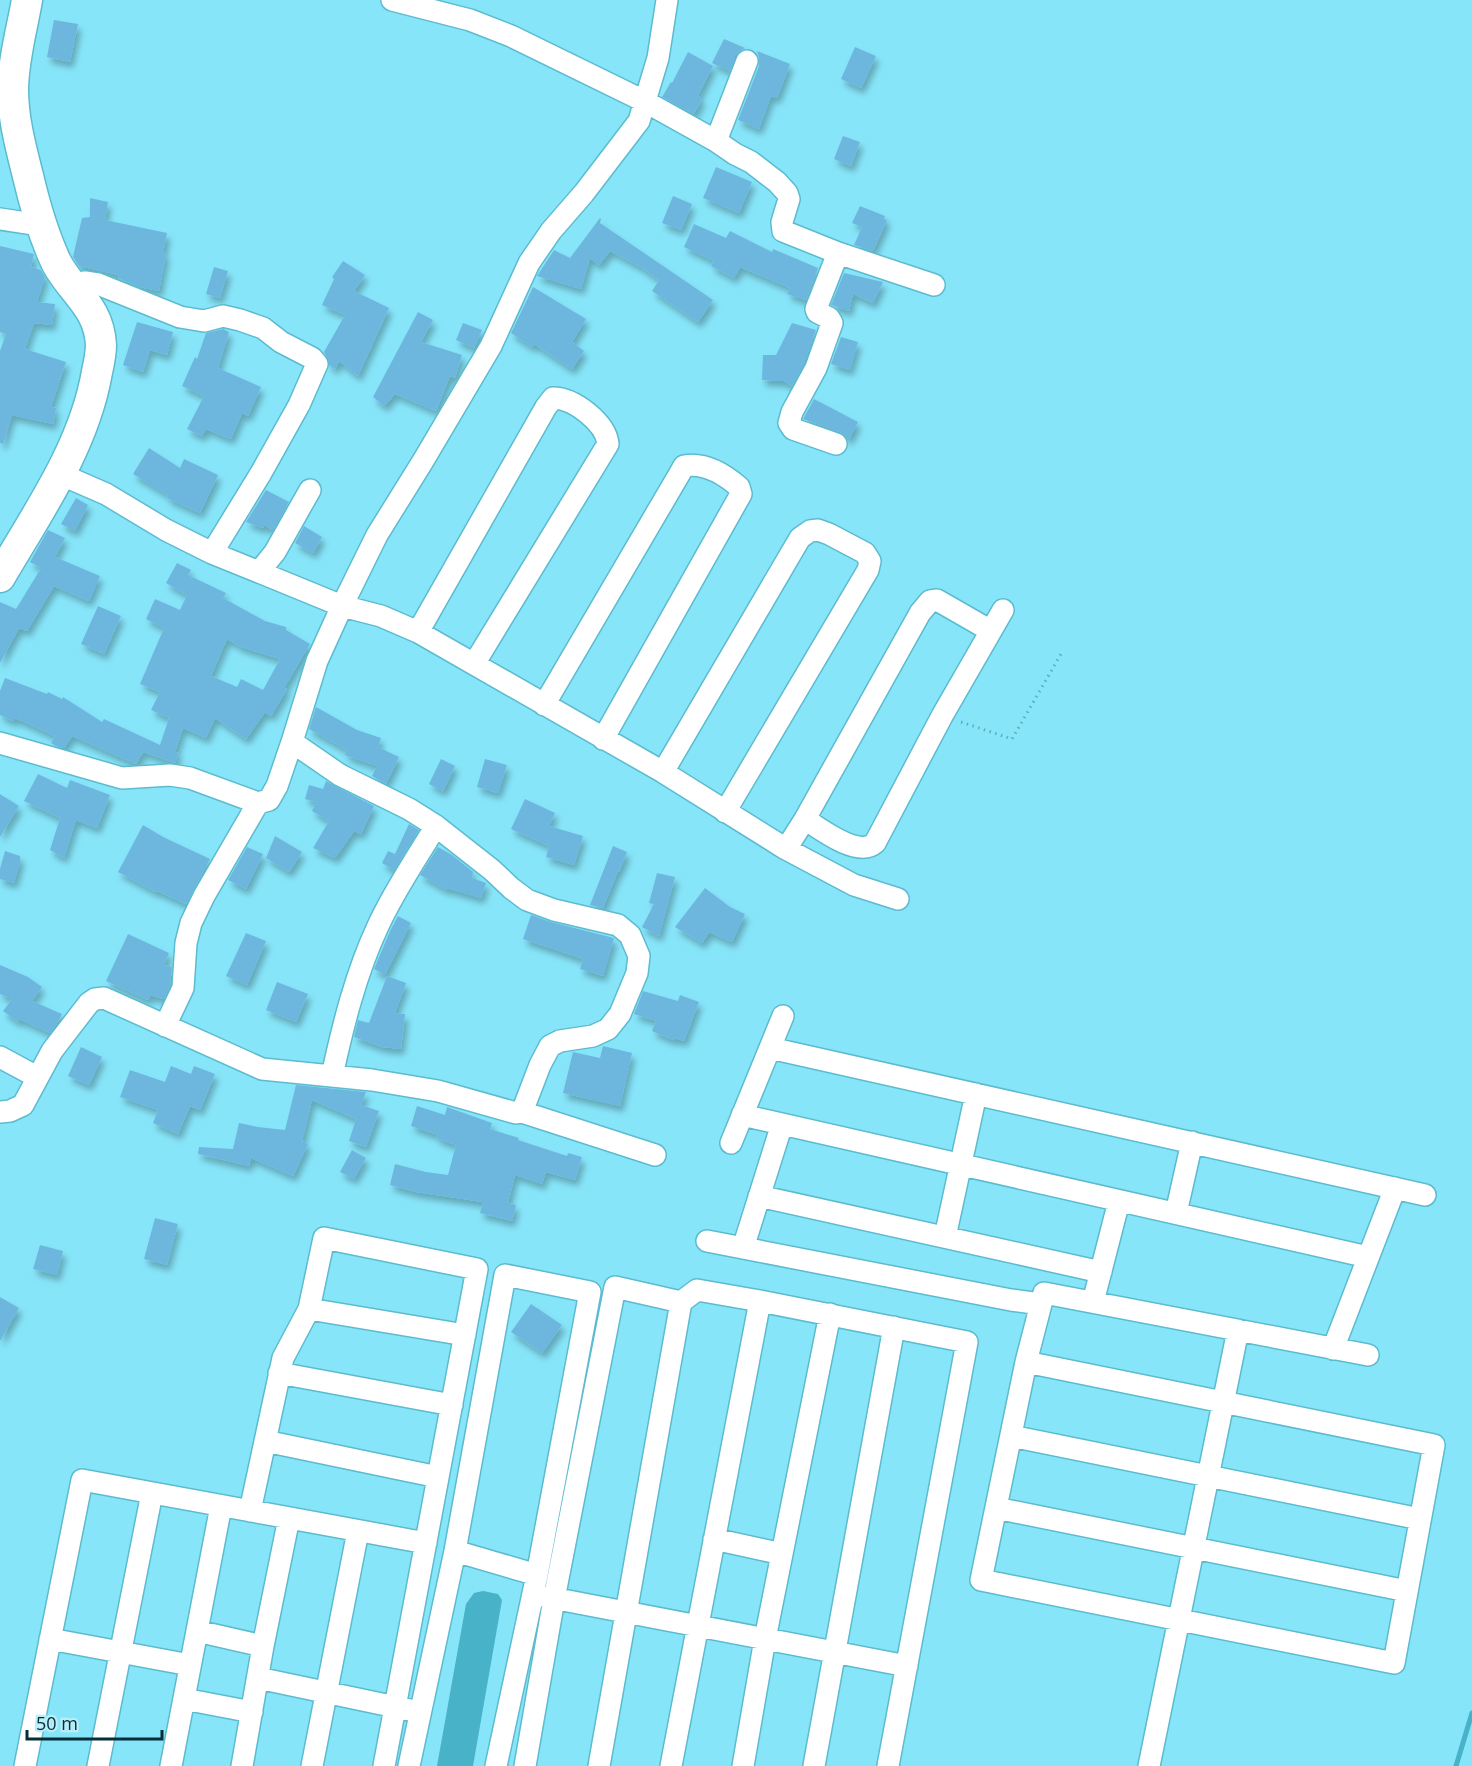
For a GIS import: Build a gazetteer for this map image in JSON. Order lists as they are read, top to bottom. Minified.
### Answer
{"scale_bar":"50 m"}
